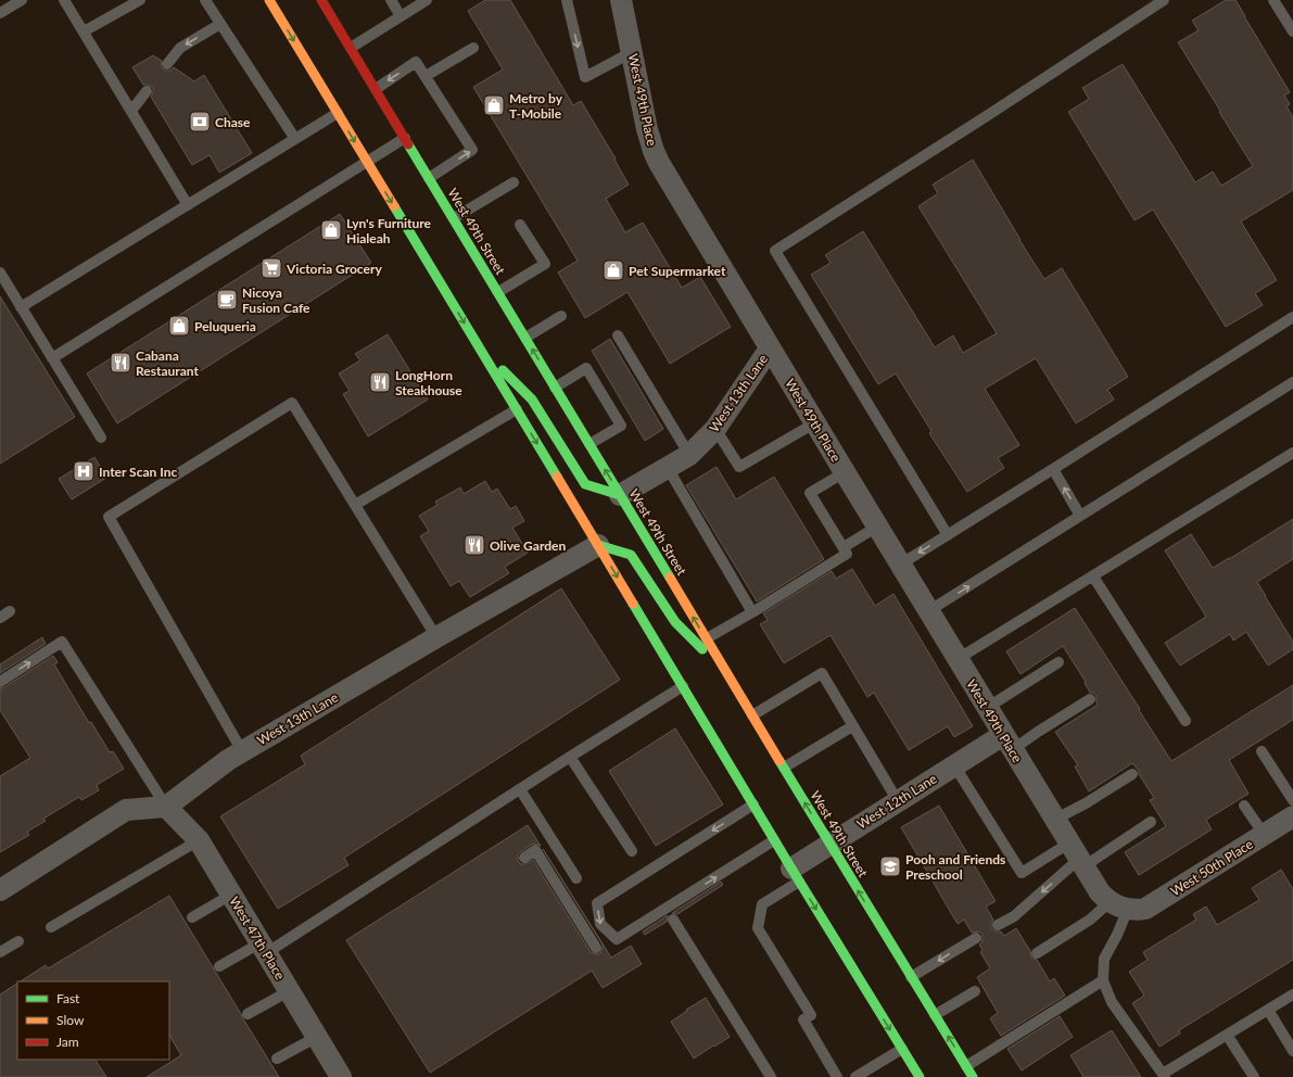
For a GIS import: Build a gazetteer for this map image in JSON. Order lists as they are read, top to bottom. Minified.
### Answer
{"streets":{"main road":["West 49th Street"],"street":["West 49th Place","West 13th Lane","West 12th Lane","West 50th Place","West 47th Place"]},"crossings":[["West 49th Place","West 13th Lane"],["West 49th Place","West 12th Lane"],["West 49th Place","West 50th Place"],["West 49th Street","West 13th Lane"],["West 49th Street","West 12th Lane"],["West 13th Lane","West 47th Place"]],"places":{"shop":["Metro by T-Mobile","Lyn's Furniture Hialeah","Pet Supermarket","Peluqueria"],"bank":["Chase"],"supermarket":["Victoria Grocery"],"cafe":["Nicoya Fusion Cafe"],"restaurant":["Cabana Restaurant","LongHorn Steakhouse","Olive Garden"],"hospital":["Inter Scan Inc"],"school or university":["Pooh and Friends Preschool"]},"legend":["Fast","Slow","Jam"]}
